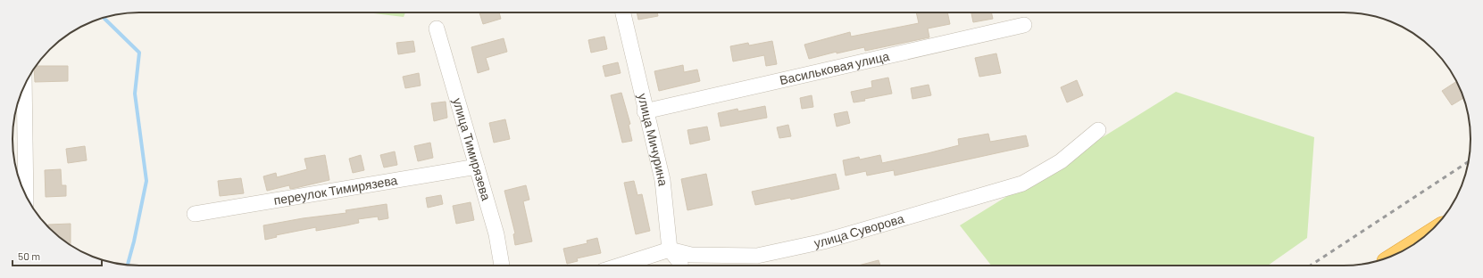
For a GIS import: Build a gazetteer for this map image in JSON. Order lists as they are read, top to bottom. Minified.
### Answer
{"streets":{"street":["Васильковая улица","улица Мичурина","улица Тимирязева","переулок Тимирязева","улица Суворова"]},"crossings":[["Васильковая улица","улица Мичурина"],["улица Мичурина","улица Суворова"],["улица Тимирязева","переулок Тимирязева"]],"scale_bar":"50 m"}
